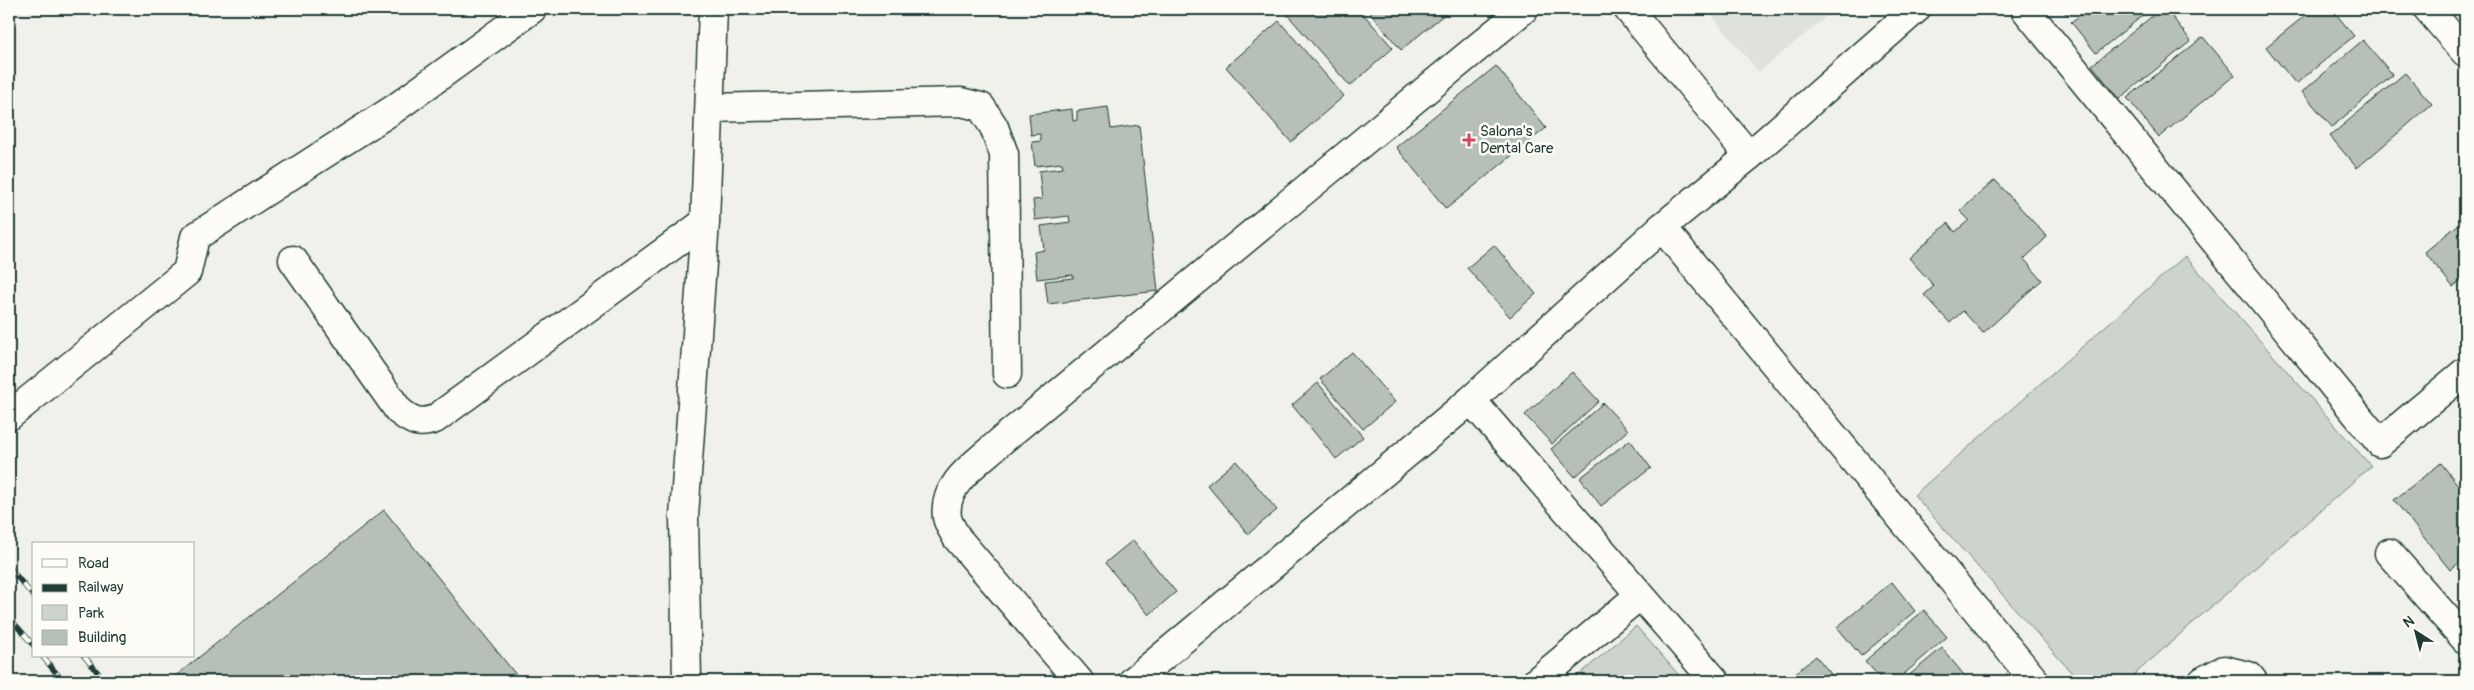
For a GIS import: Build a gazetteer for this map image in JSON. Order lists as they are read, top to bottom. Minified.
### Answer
{"places":{"health":["Salona's Dental Care"]},"legend":["Road","Railway","Park","Building"],"north":"top left"}
